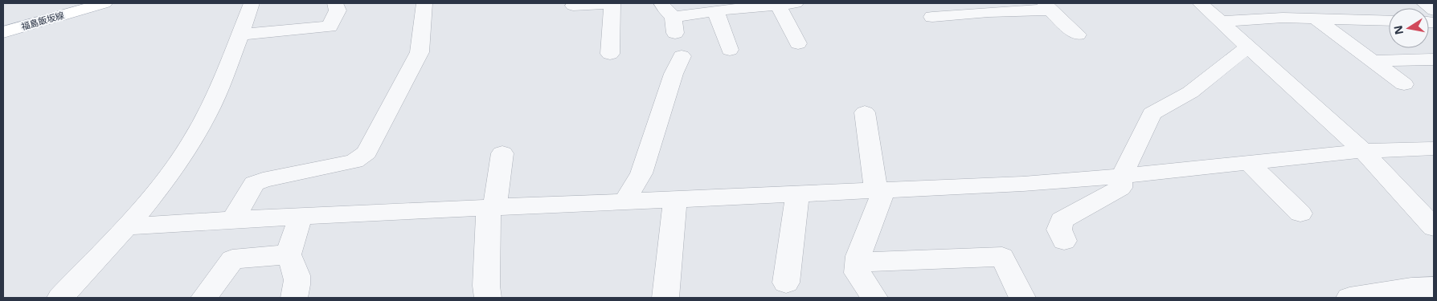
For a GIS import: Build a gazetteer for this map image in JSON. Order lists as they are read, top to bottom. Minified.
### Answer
{"streets":{"main road":["福島飯坂線"]},"north":"left"}
